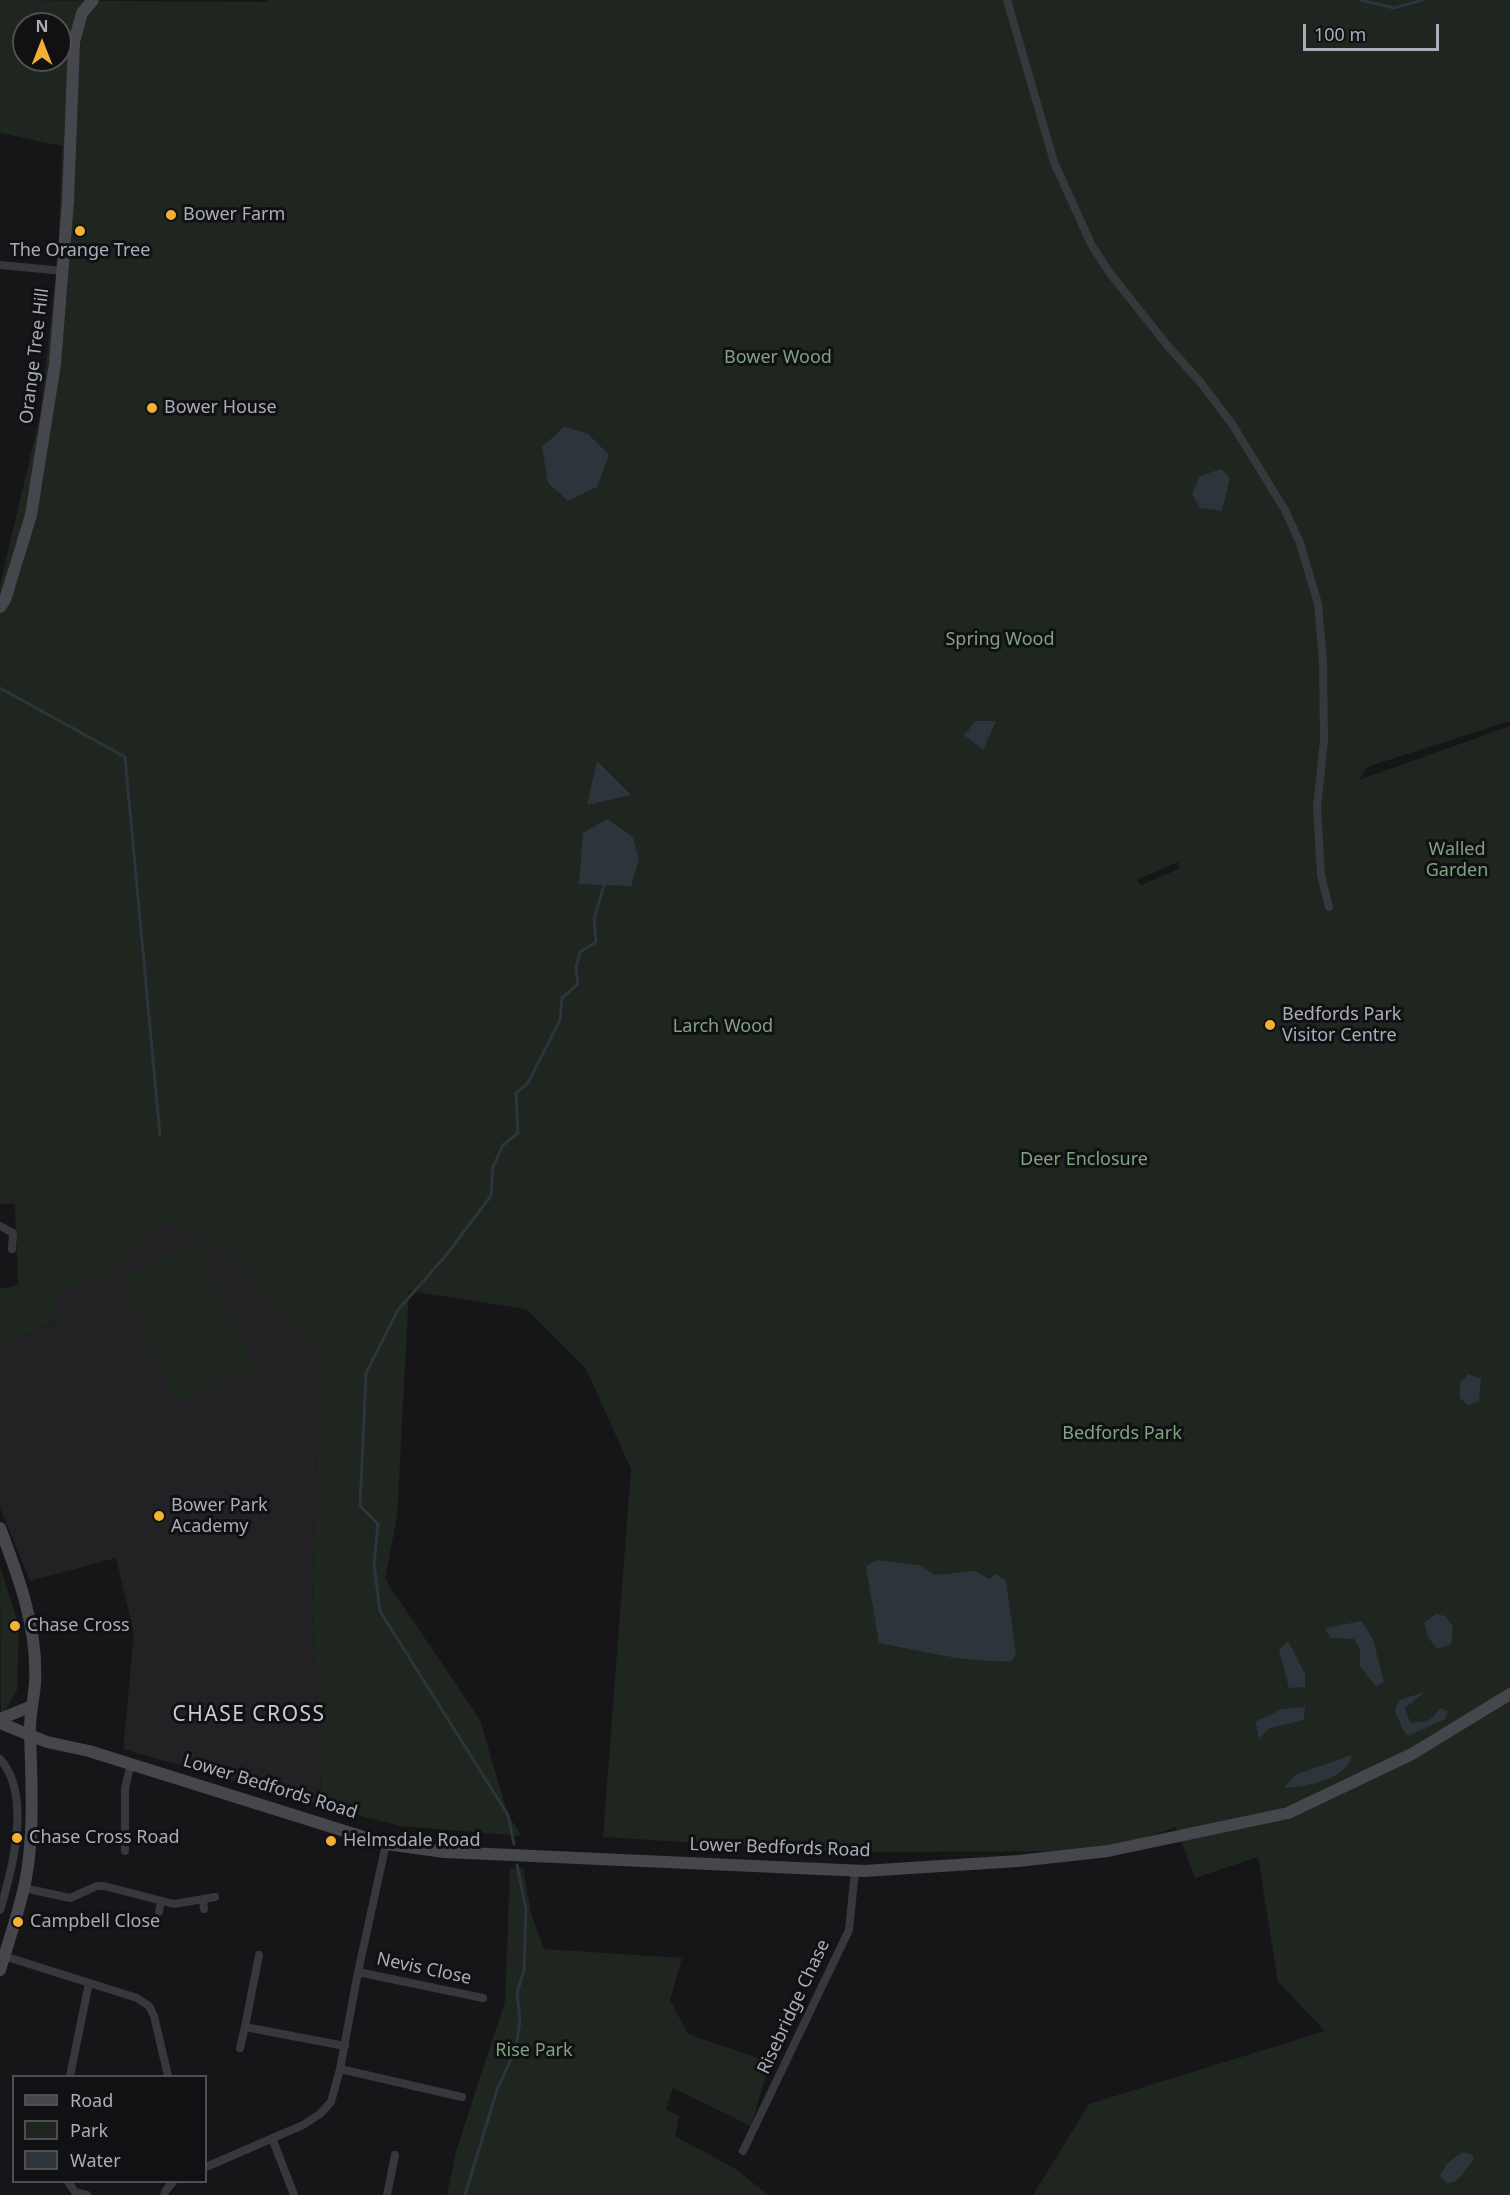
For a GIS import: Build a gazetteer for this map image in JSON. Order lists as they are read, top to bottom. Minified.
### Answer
{"streets":{"street":["Orange Tree Hill","Lower Bedfords Road","Nevis Close","Risebridge Chase"]},"crossings":[["Lower Bedfords Road","Risebridge Chase"]],"districts":["CHASE CROSS"],"parks":["Bower Wood","Spring Wood","Walled Garden","Larch Wood","Deer Enclosure","Bedfords Park","Rise Park"],"places":["Bower Farm","The Orange Tree","Bower House","Bedfords Park Visitor Centre","Bower Park Academy","Chase Cross","Chase Cross Road","Helmsdale Road","Campbell Close"],"legend":["Road","Park","Water"],"scale_bar":"100 m","north":"top"}
